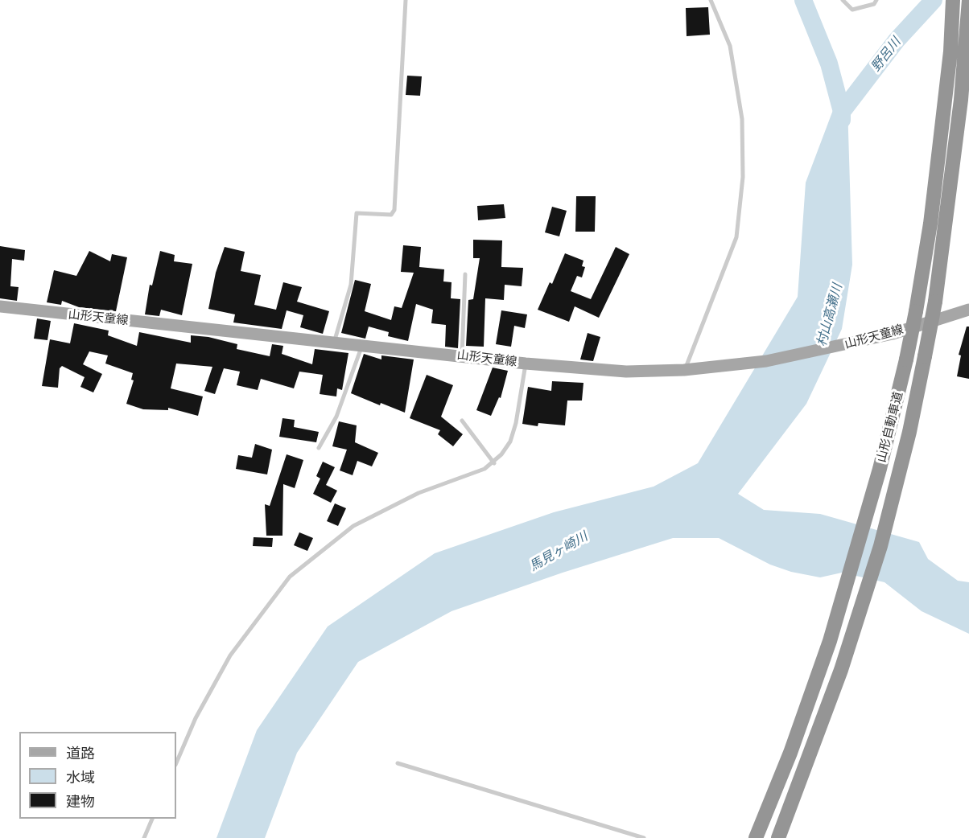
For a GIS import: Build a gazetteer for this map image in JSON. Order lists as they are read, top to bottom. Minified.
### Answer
{"streets":{"highway":["山形自動車道"],"main road":["山形天童線"]},"water":["野呂川","村山高瀬川","馬見ヶ崎川"],"legend":["道路","水域","建物"]}
